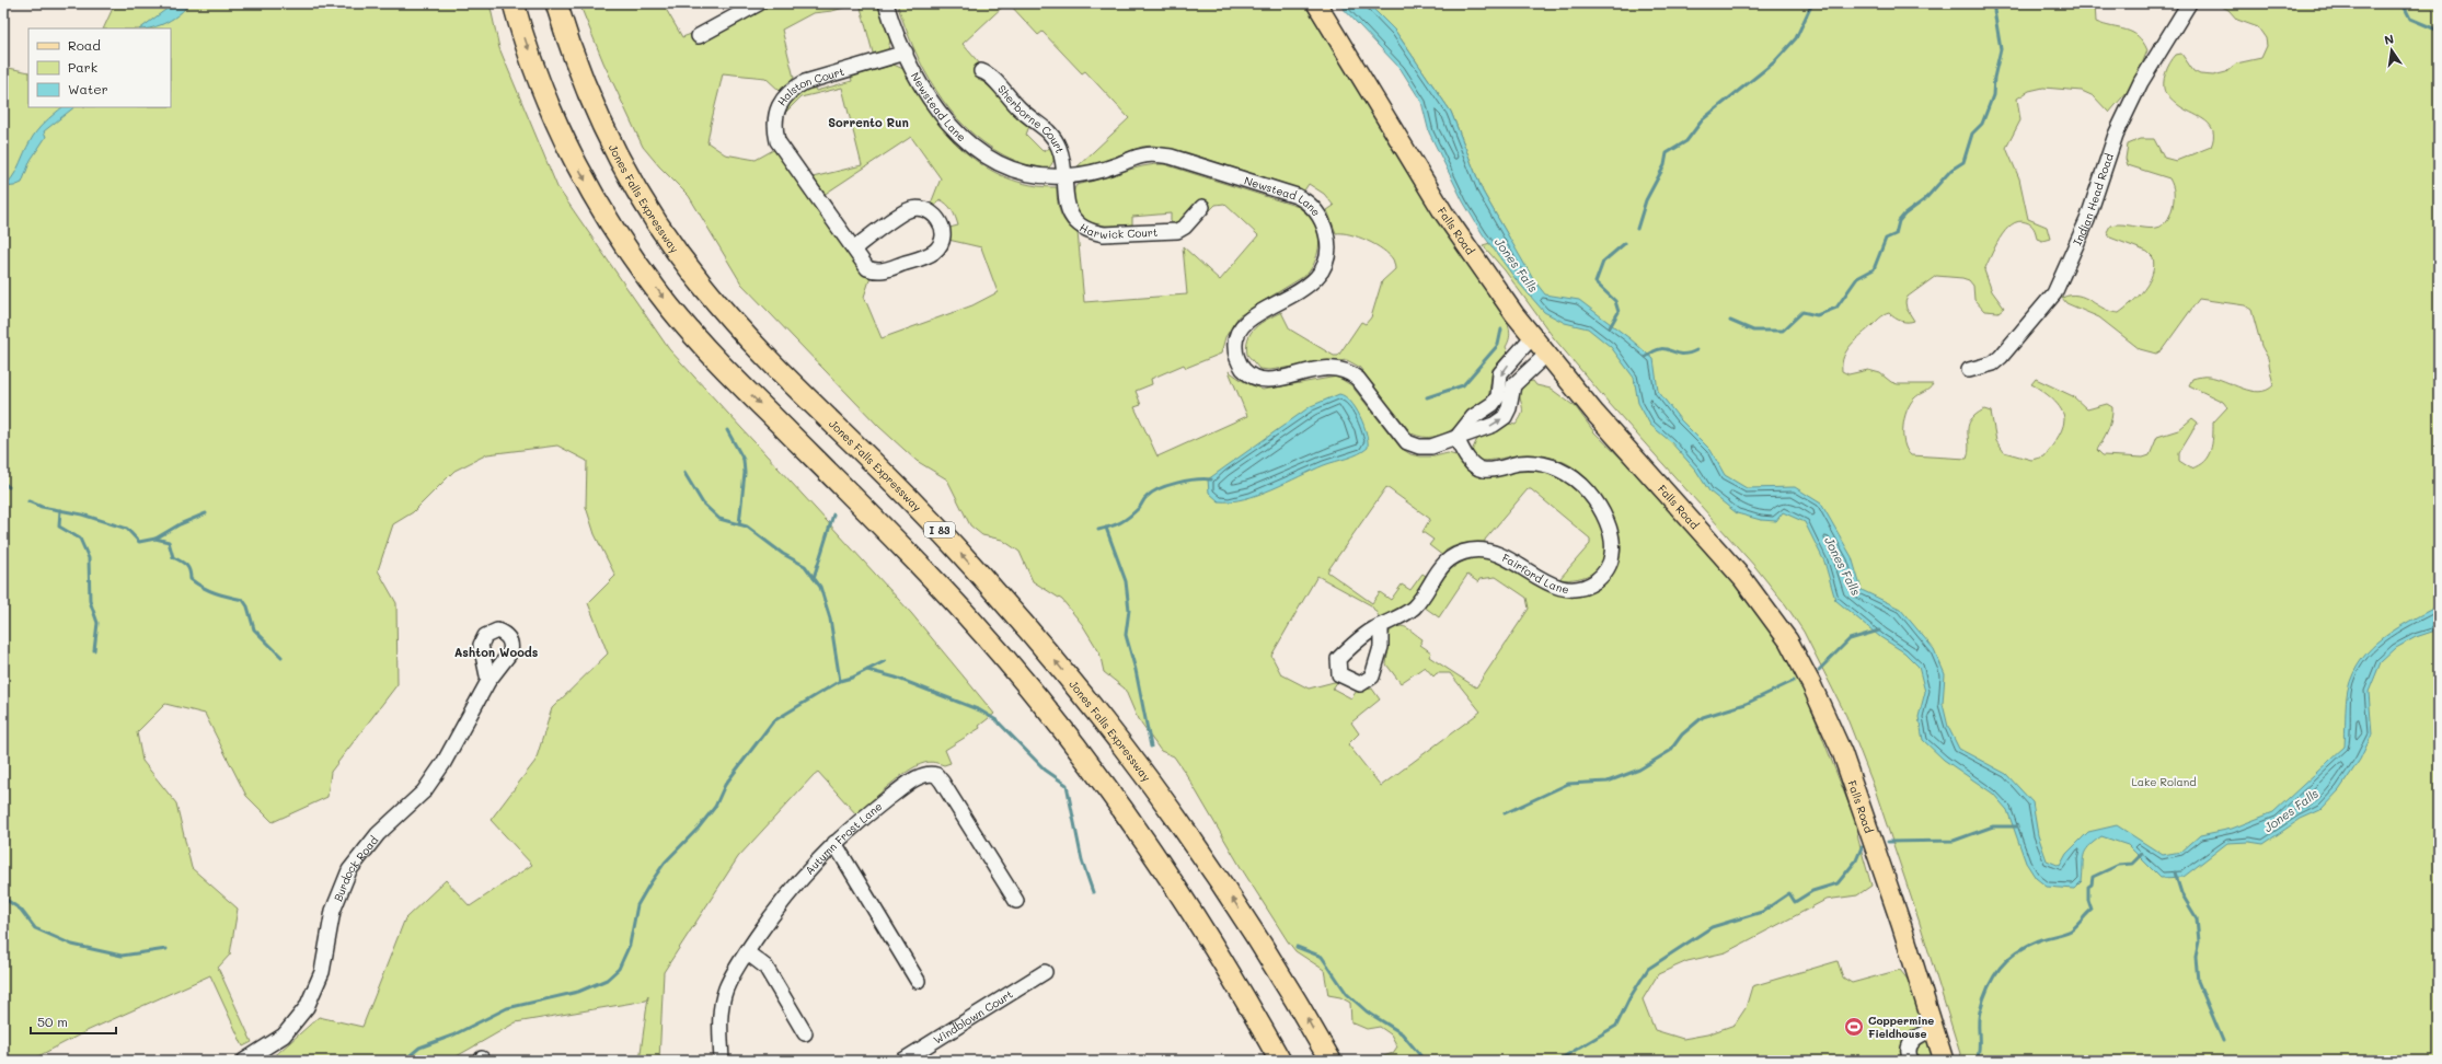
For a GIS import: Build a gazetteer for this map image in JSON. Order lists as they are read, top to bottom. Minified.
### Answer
{"streets":{"highway":["Jones Falls Expressway","I 83"],"main road":["Falls Road"],"street":["Halston Court","Newstead Lane","Sherborne Court","Indian Head Road","Harwick Court","Fairford Lane","Autumn Frost Lane","Burdock Road","Windblown Court"]},"crossings":[["Halston Court","Newstead Lane"],["Newstead Lane","Sherborne Court"],["Newstead Lane","Harwick Court"],["Newstead Lane","Falls Road"],["Newstead Lane","Fairford Lane"],["Sherborne Court","Harwick Court"]],"districts":["Sorrento Run","Ashton Woods"],"water":["Jones Falls"],"parks":["Lake Roland"],"places":{"sports":["Coppermine Fieldhouse"]},"legend":["Road","Park","Water"],"scale_bar":"50 m","north":"top"}
